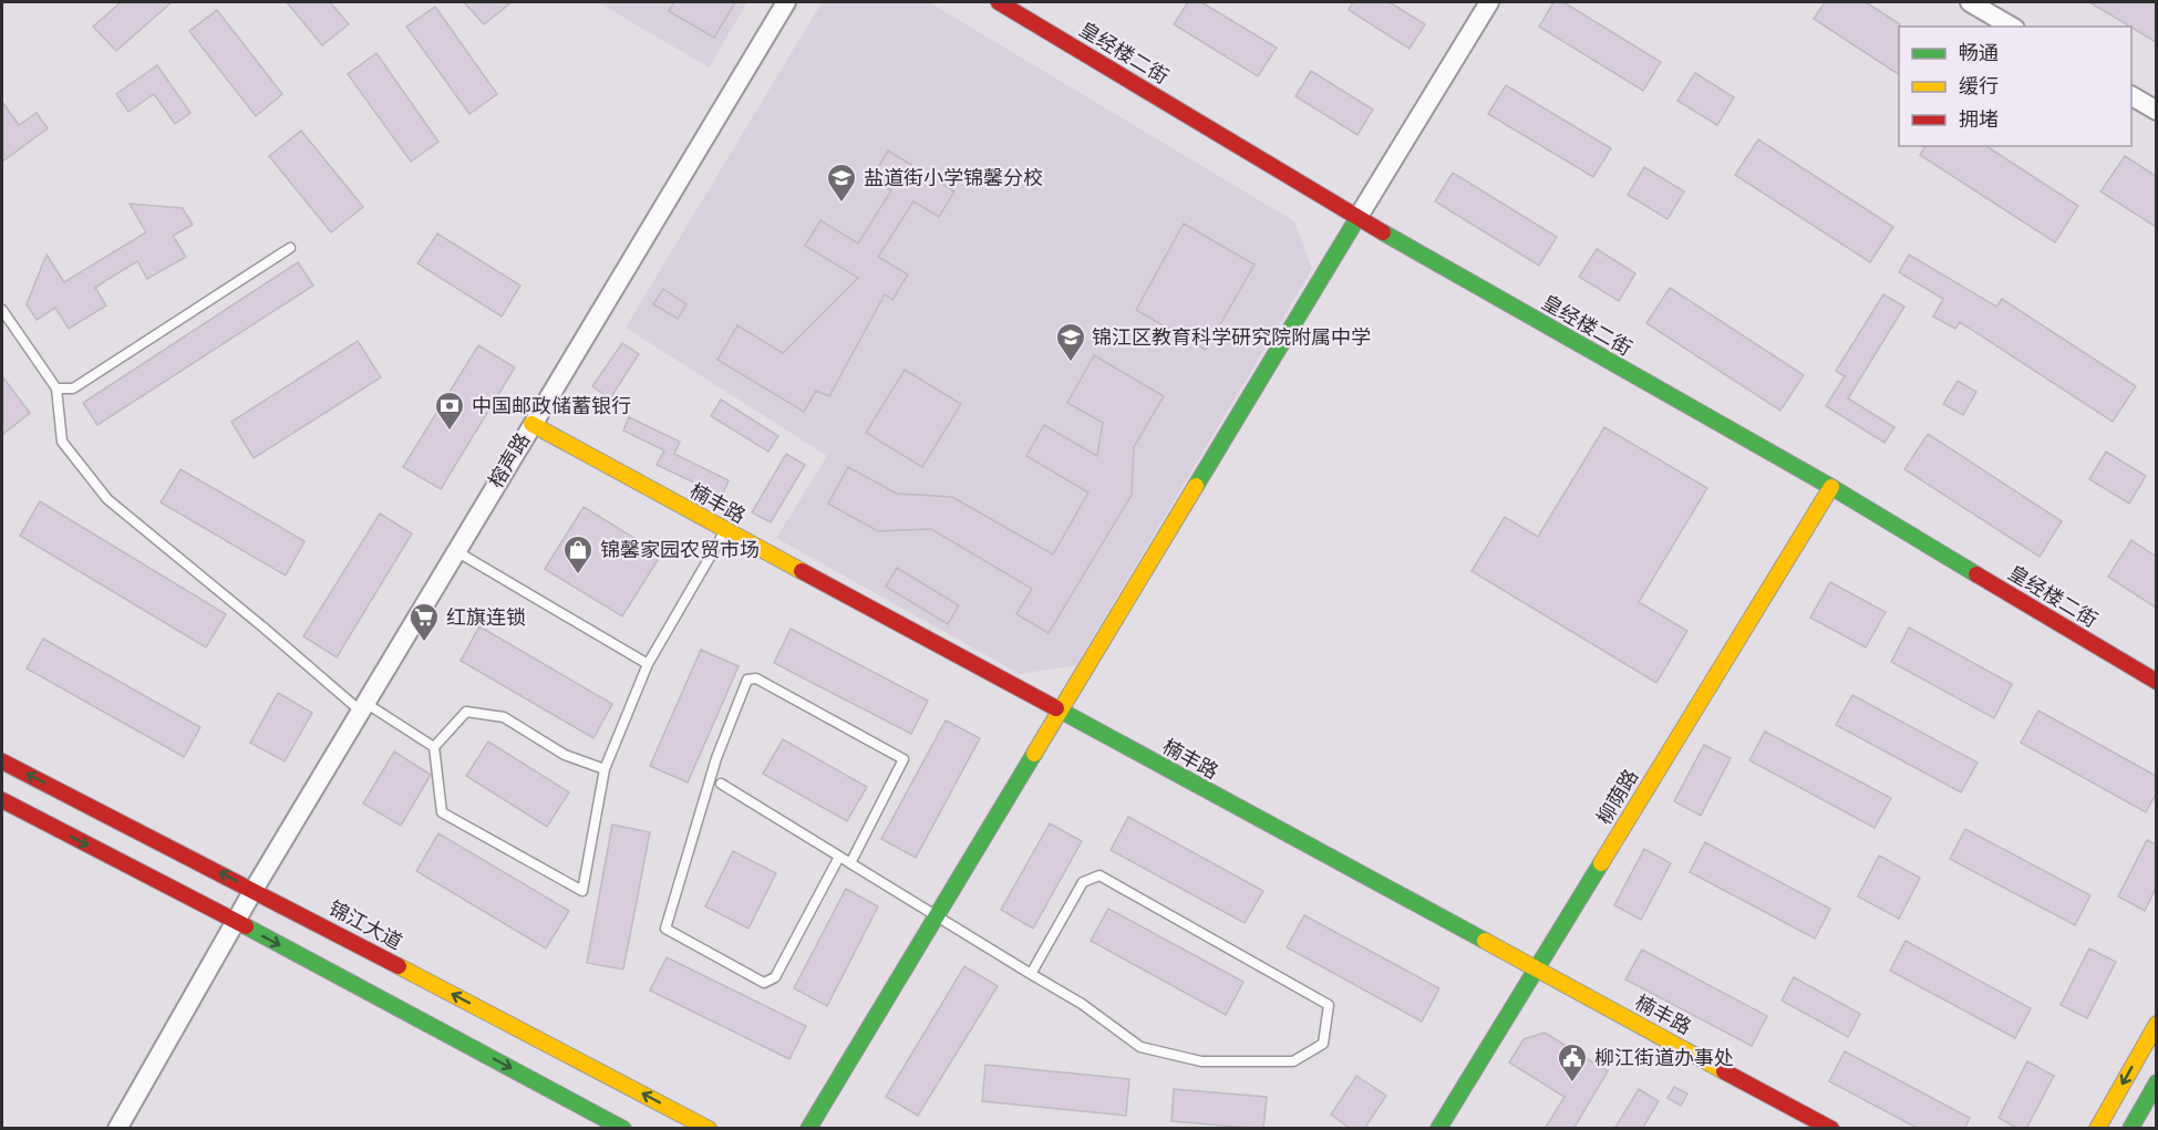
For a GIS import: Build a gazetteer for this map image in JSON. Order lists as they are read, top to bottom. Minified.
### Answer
{"streets":{"street":["皇经楼二街","榕声路","楠丰路","柳荫路","锦江大道"]},"crossings":[["皇经楼二街","柳荫路"],["榕声路","楠丰路"],["榕声路","锦江大道"],["楠丰路","柳荫路"]],"places":{"school or university":["盐道街小学锦馨分校","锦江区教育科学研究院附属中学"],"bank":["中国邮政储蓄银行"],"shop":["锦馨家园农贸市场"],"supermarket":["红旗连锁"],"public building":["柳江街道办事处"]},"legend":["畅通","缓行","拥堵"]}
